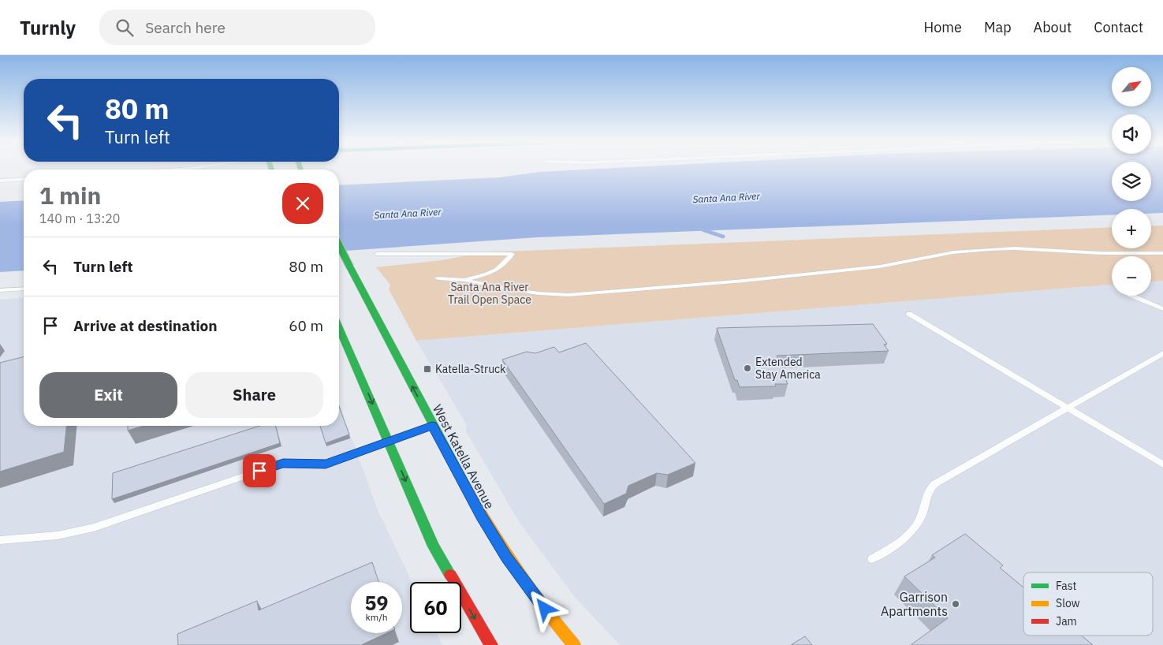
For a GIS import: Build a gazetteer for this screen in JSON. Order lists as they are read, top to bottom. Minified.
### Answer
{"streets":{"main road":["West Katella Avenue"]},"water":["Santa Ana River"],"parks":["Santa Ana River Trail Open Space"],"places":{"other":["Extended Stay America","Garrison Apartments"],"transit":["Katella-Struck"]},"legend":["Fast","Slow","Jam"],"north":"top right","page":{"header":"Turnly","search":"Search here","nav":["Home","Map","About","Contact"],"map_buttons":["+","−"],"turn":["80 m","Turn left"],"heading":["1 min","140 m · 13:20"],"list":[{"name":"Turn left","value":"80 m"},{"name":"Arrive at destination","value":"60 m"}],"buttons":["Exit","Share"],"speed":"59 km/h","limit":"60"}}
